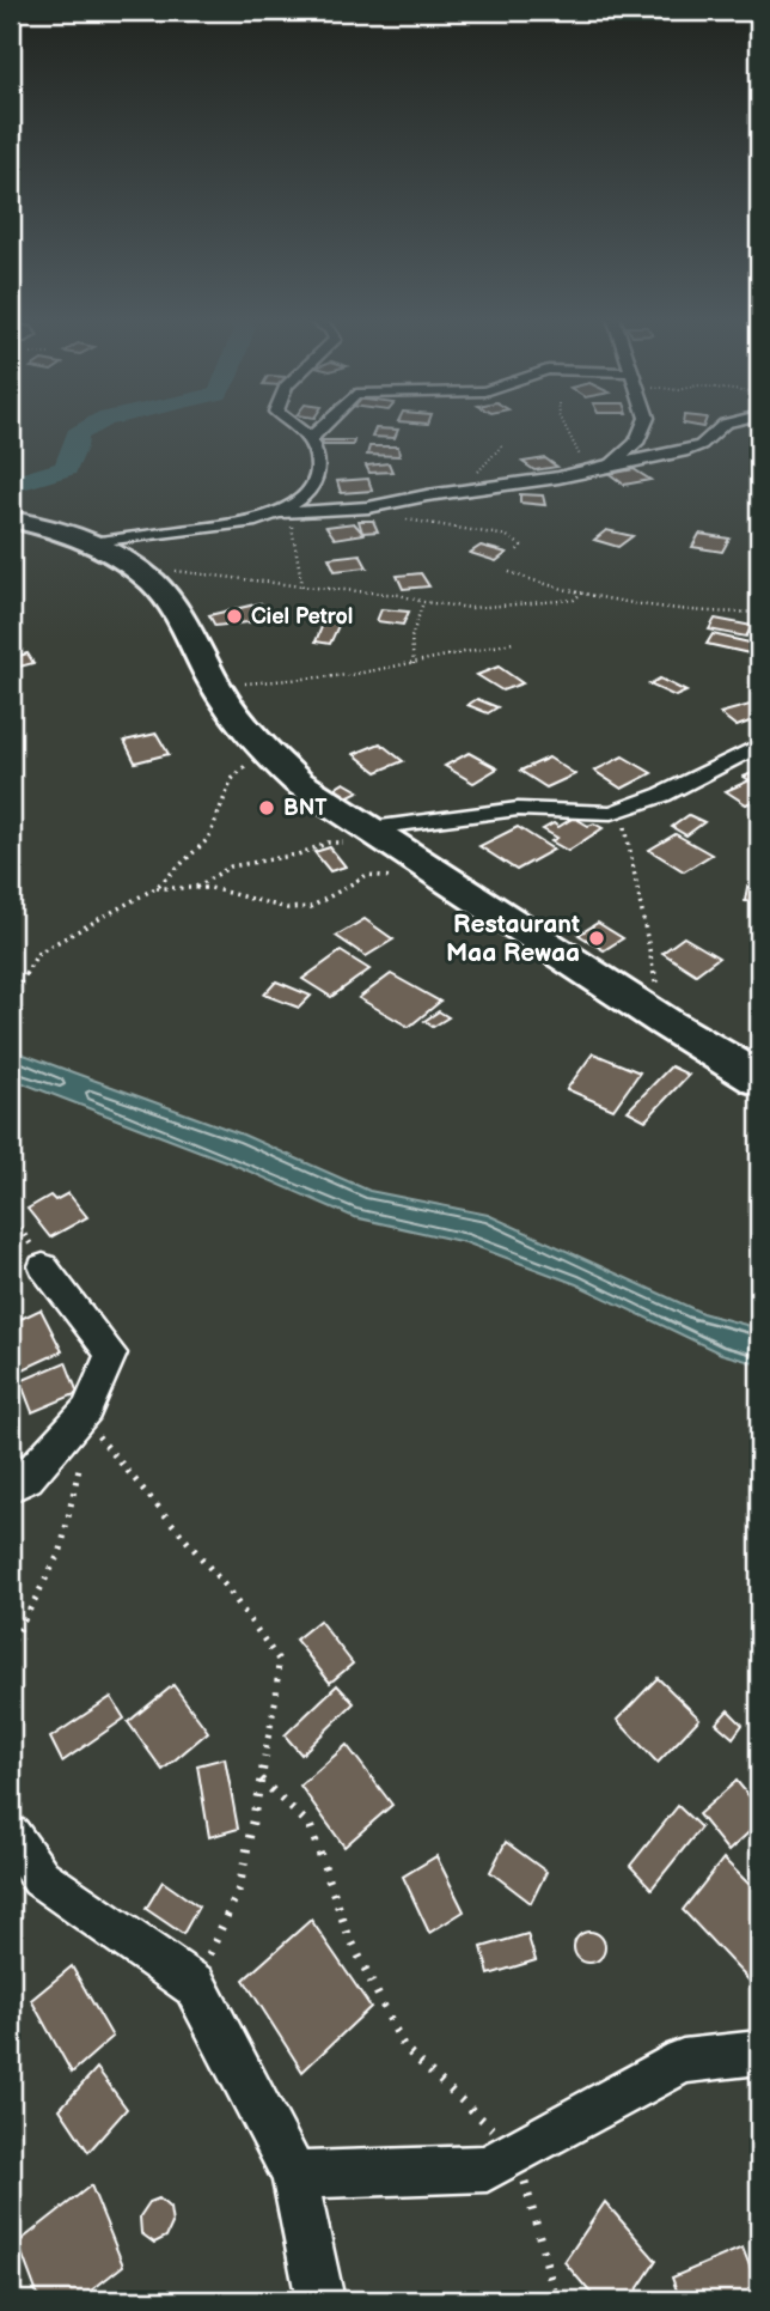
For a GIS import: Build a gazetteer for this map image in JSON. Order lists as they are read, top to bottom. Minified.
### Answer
{"places":["Ciel Petrol","BNT","Restaurant Maa Rewaa"]}
